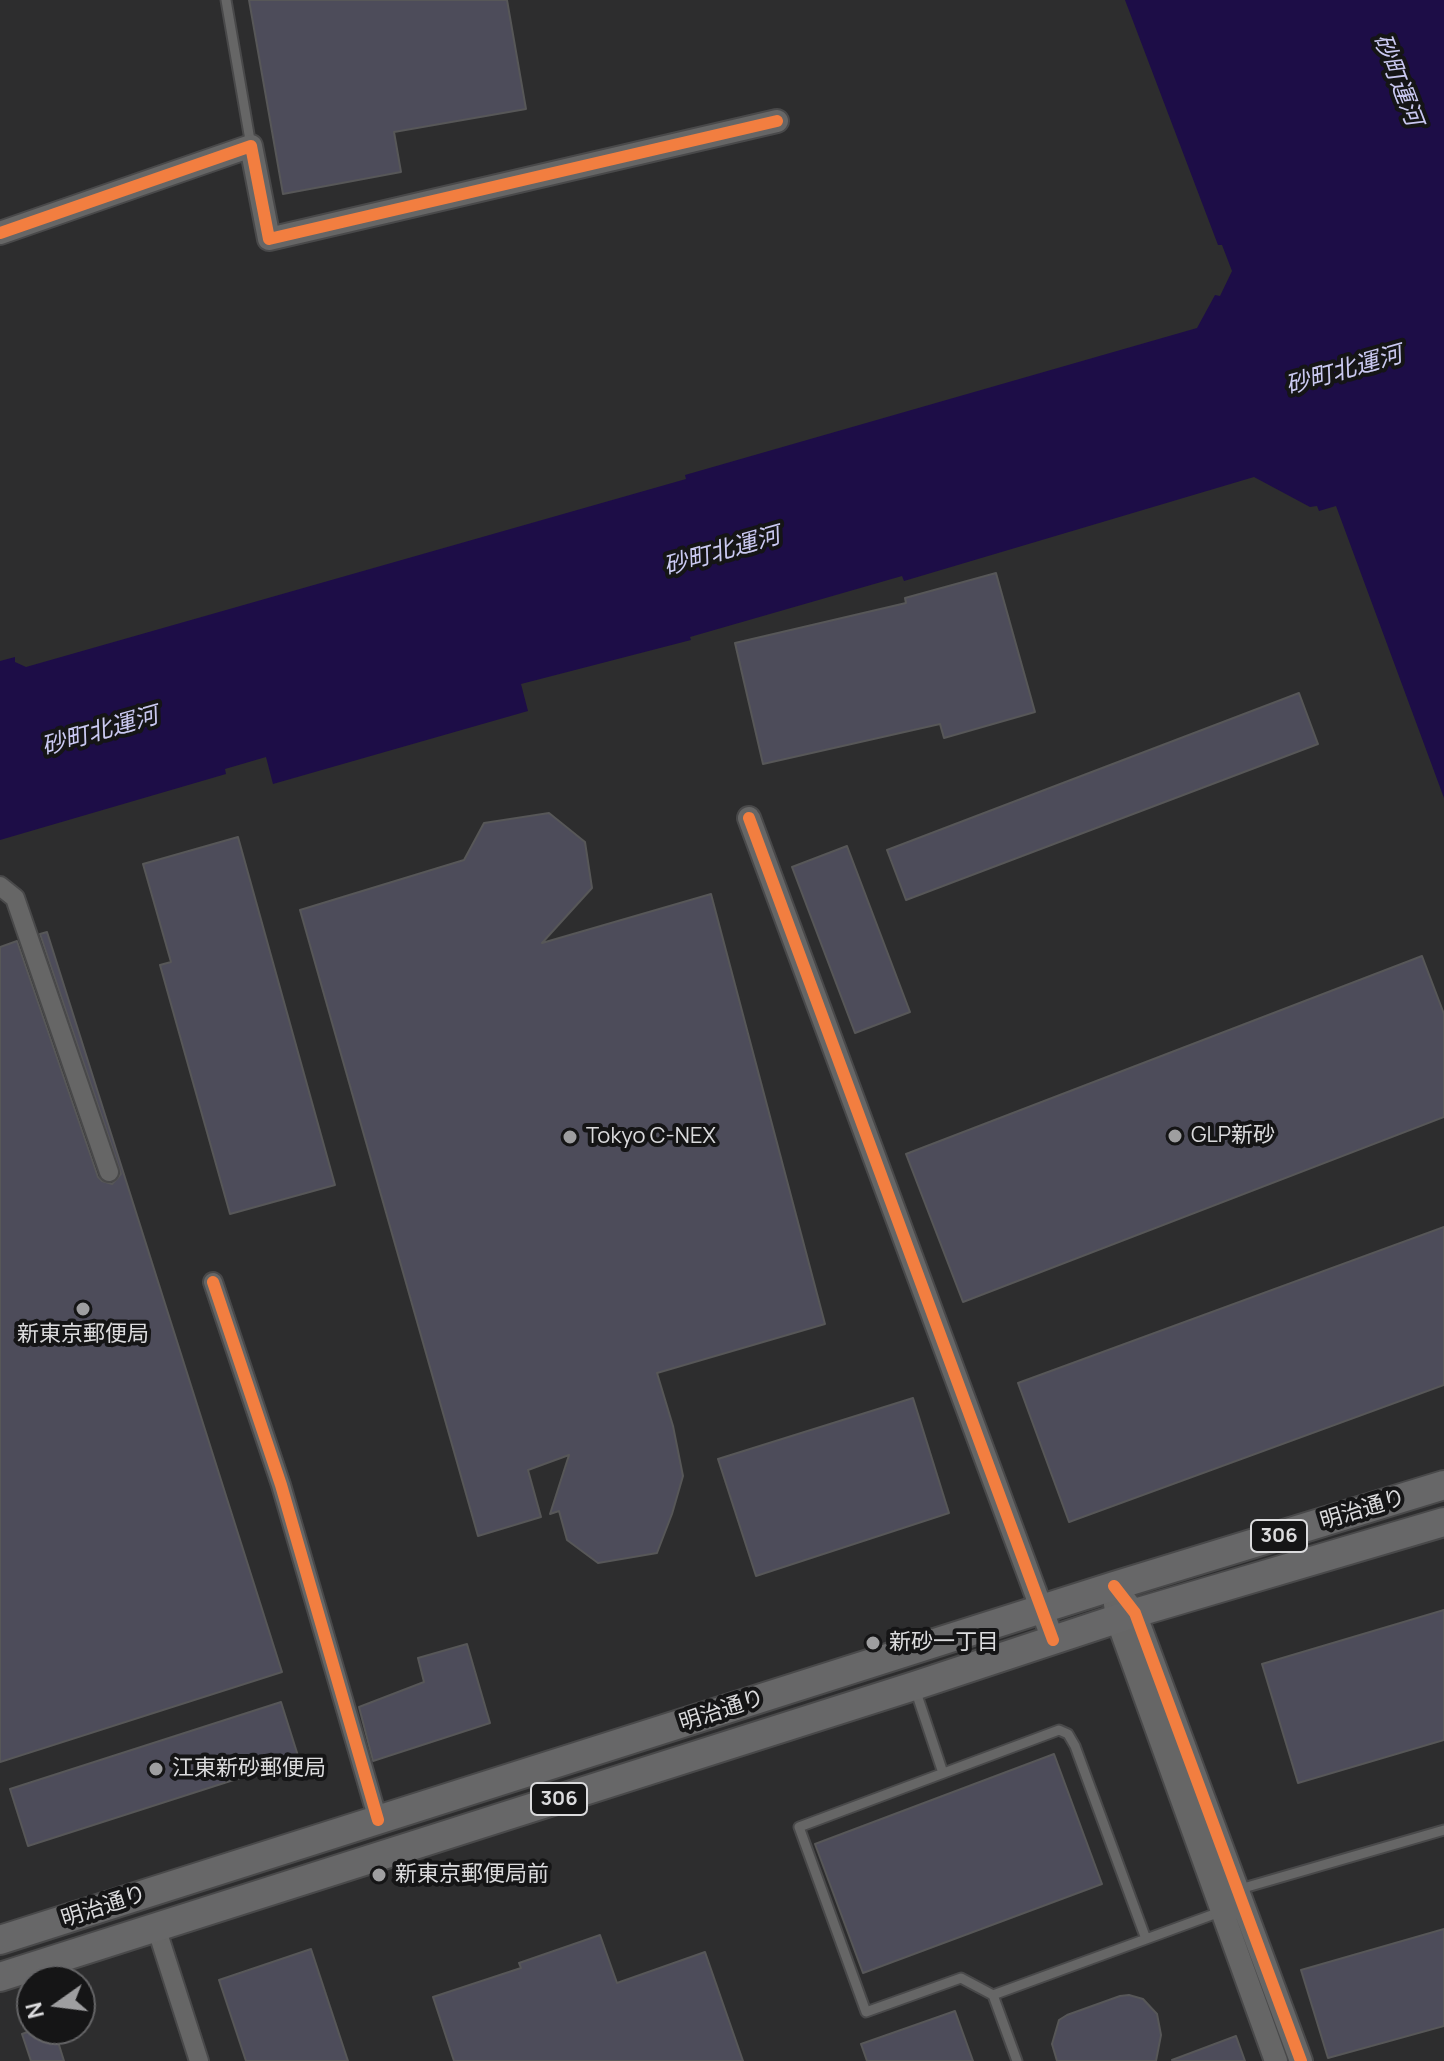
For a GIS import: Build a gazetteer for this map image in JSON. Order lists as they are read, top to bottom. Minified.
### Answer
{"streets":{"main road":["明治通り","306"]},"water":["砂町運河","砂町北運河"],"places":["GLP新砂","Tokyo C-NEX","新東京郵便局","新砂一丁目","江東新砂郵便局","新東京郵便局前"],"north":"left"}
